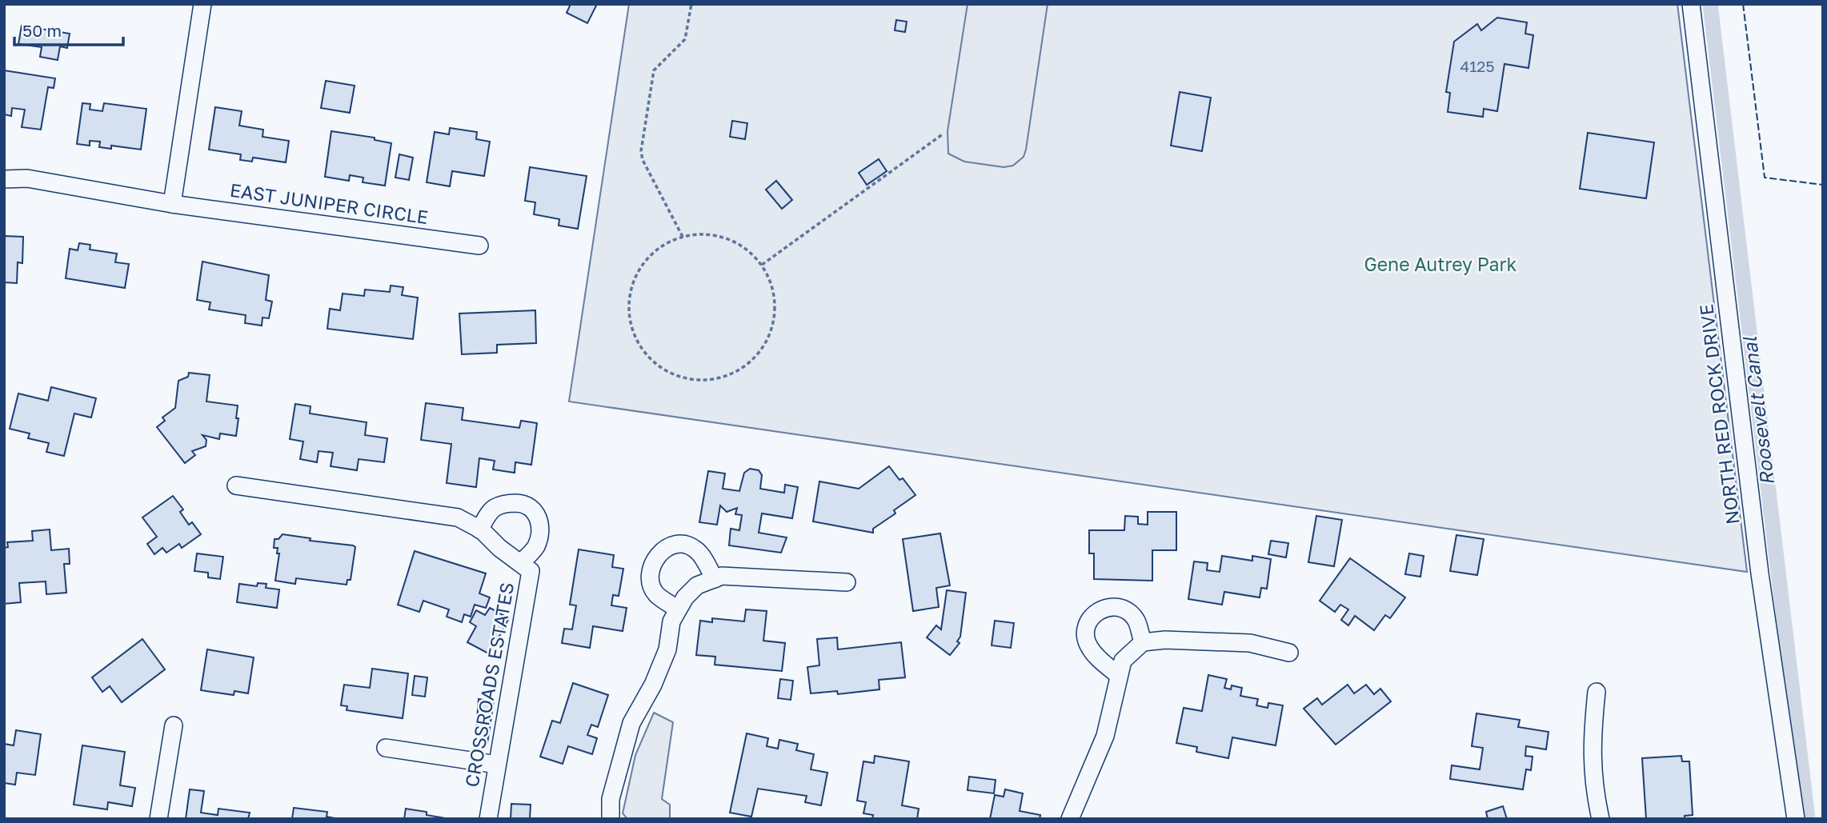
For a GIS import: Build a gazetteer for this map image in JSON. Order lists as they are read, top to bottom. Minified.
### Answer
{"streets":{"street":["EAST JUNIPER CIRCLE","NORTH RED ROCK DRIVE","CROSSROADS ESTATES"]},"water":["Roosevelt Canal"],"parks":["Gene Autrey Park"],"house_numbers":["4125"],"scale_bar":"50 m"}
